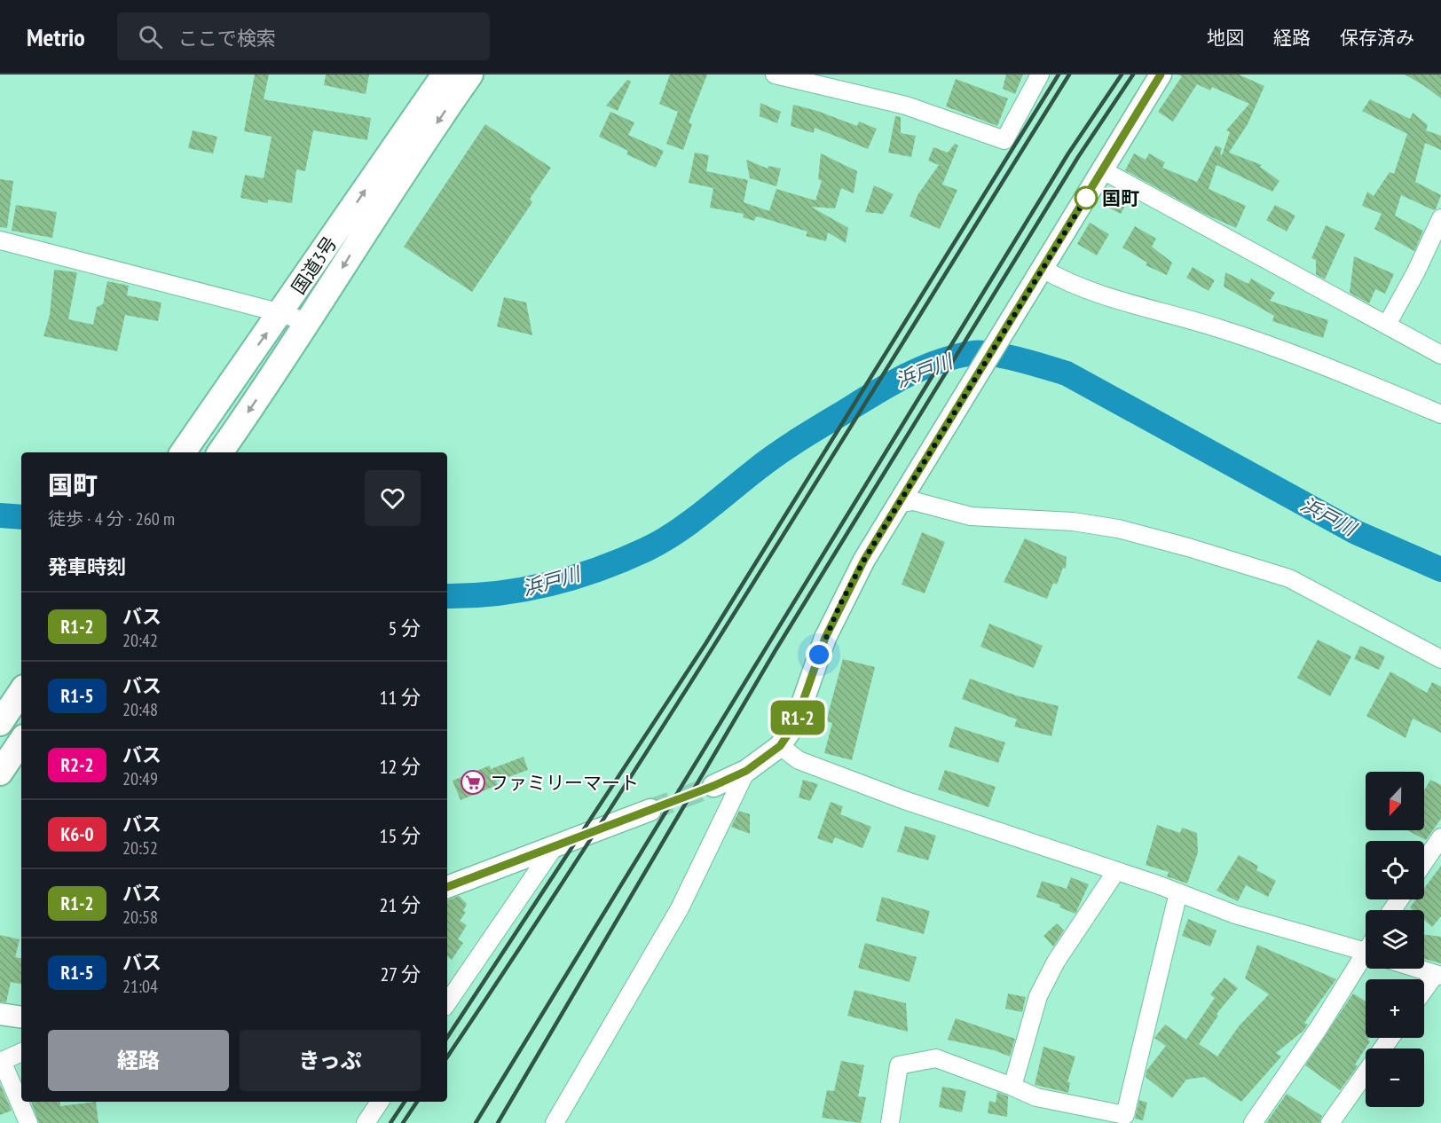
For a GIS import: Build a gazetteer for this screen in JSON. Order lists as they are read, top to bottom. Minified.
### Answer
{"streets":{"highway":["国道3号"]},"water":["浜戸川"],"places":{"other":["国町"],"supermarket":["ファミリーマート"]},"lines":["bus line R1-2"],"north":"bottom","page":{"header":"Metrio","search":"ここで検索","nav":["地図","経路","保存済み"],"on_map":"R1-2","heading":[["国町","徒歩 · 4 分 · 260 m"],"発車時刻"],"list":[{"mark":"R1-2","name":"バス","note":"20:42","value":"5 分"},{"mark":"R1-5","name":"バス","note":"20:48","value":"11 分"},{"mark":"R2-2","name":"バス","note":"20:49","value":"12 分"},{"mark":"K6-0","name":"バス","note":"20:52","value":"15 分"},{"mark":"R1-2","name":"バス","note":"20:58","value":"21 分"},{"mark":"R1-5","name":"バス","note":"21:04","value":"27 分"}],"map_buttons":["+","−"],"buttons":["経路","きっぷ"]}}
